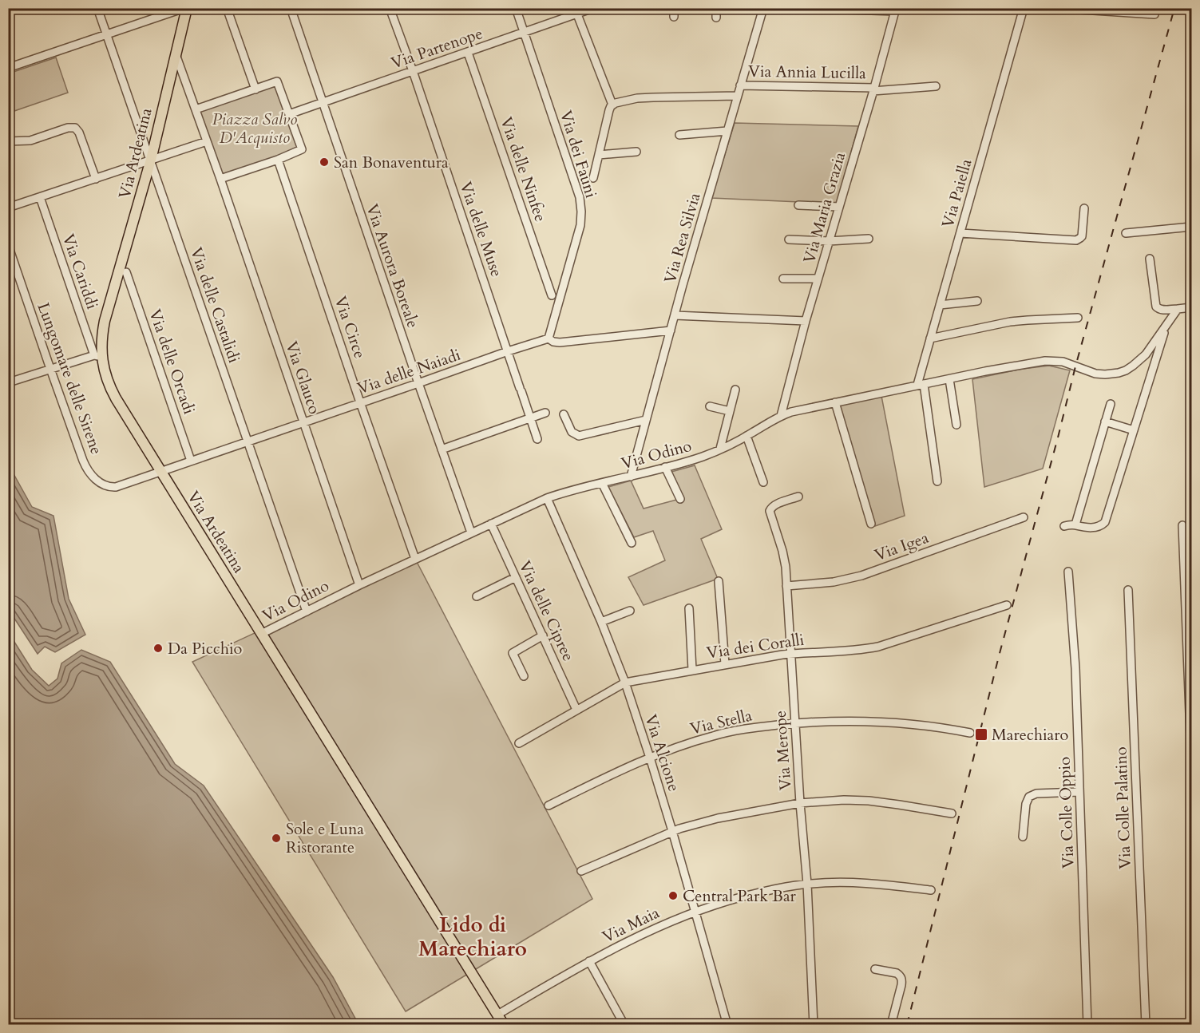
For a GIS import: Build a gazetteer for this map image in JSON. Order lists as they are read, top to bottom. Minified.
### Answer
{"streets":{"main road":["Via Ardeatina"],"street":["Via Partenope","Via Annia Lucilla","Via dei Fauni","Via delle Ninfee","Via Paiella","Via Maria Grazia","Via delle Muse","Via Rea Silvia","Via Aurora Boreale","Via Cariddi","Via delle Castalidi","Via Circe","Via delle Orcadi","Via delle Naiadi","Via Glauco","Lungomare delle Sirene","Via Odino","Via Igea","Via delle Cipree","Via dei Coralli","Via Stella","Via Merope","Via Alcione","Via Colle Palatino","Via Colle Oppio","Via Maia"]},"crossings":[["Via Partenope","Via dei Fauni"],["Via Partenope","Via delle Ninfee"],["Via Partenope","Via delle Muse"],["Via Partenope","Via Aurora Boreale"],["Via Annia Lucilla","Via Maria Grazia"],["Via Annia Lucilla","Via Rea Silvia"],["Via Ardeatina","Via Cariddi"],["Via Ardeatina","Via delle Castalidi"],["Via Ardeatina","Via delle Naiadi"],["Via Ardeatina","Lungomare delle Sirene"],["Via Ardeatina","Via Odino"],["Via Ardeatina","Via Maia"],["Via dei Fauni","Via delle Naiadi"],["Via Paiella","Via Odino"],["Via Maria Grazia","Via Odino"],["Via delle Muse","Via delle Naiadi"],["Via Rea Silvia","Via delle Naiadi"],["Via Rea Silvia","Via Odino"],["Via Aurora Boreale","Via delle Naiadi"],["Via Aurora Boreale","Via Odino"],["Via delle Castalidi","Via delle Naiadi"],["Via delle Castalidi","Via Odino"],["Via Circe","Via delle Naiadi"],["Via Circe","Via Odino"],["Via delle Orcadi","Via delle Naiadi"],["Via delle Naiadi","Via Glauco"],["Via delle Naiadi","Lungomare delle Sirene"],["Via Glauco","Via Odino"],["Via Odino","Via delle Cipree"],["Via Odino","Via Alcione"],["Via Igea","Via Merope"],["Via delle Cipree","Via dei Coralli"],["Via dei Coralli","Via Merope"],["Via dei Coralli","Via Alcione"],["Via Stella","Via Merope"],["Via Stella","Via Alcione"],["Via Merope","Via Maia"],["Via Alcione","Via Maia"]],"districts":["Lido di Marechiaro"],"parks":["Piazza Salvo D'Acquisto"],"places":{"other":["San Bonaventura","Da Picchio","Sole e Luna Ristorante","Central Park Bar"],"transit":["Marechiaro"]}}
